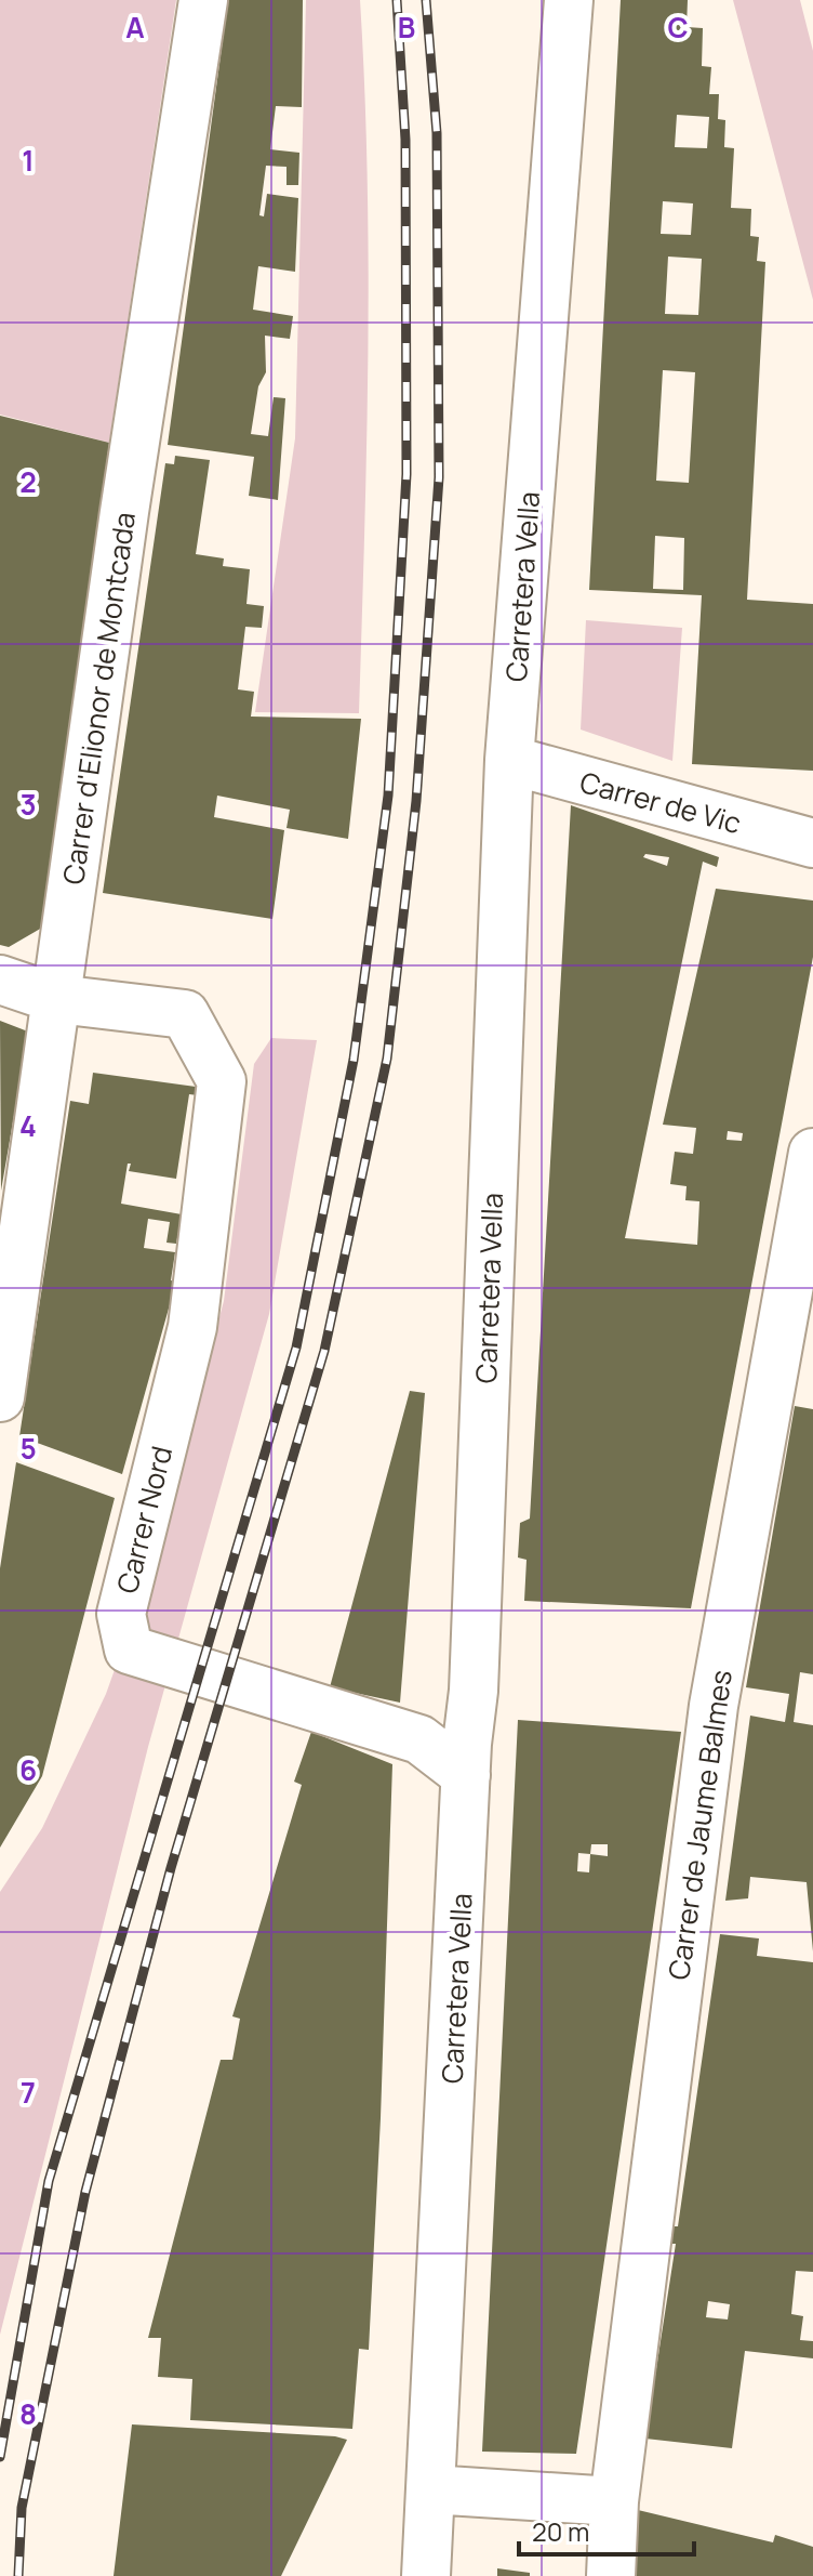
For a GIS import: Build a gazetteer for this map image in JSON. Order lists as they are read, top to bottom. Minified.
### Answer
{"streets":{"street":["Carretera Vella","Carrer d'Elionor de Montcada","Carrer de Vic","Carrer Nord","Carrer de Jaume Balmes"]},"crossings":[["Carretera Vella","Carrer de Vic"],["Carretera Vella","Carrer Nord"],["Carrer d'Elionor de Montcada","Carrer Nord"]],"scale_bar":"20 m","grid":{"columns":["A","B","C"],"rows":["1","2","3","4","5","6","7","8"]}}
